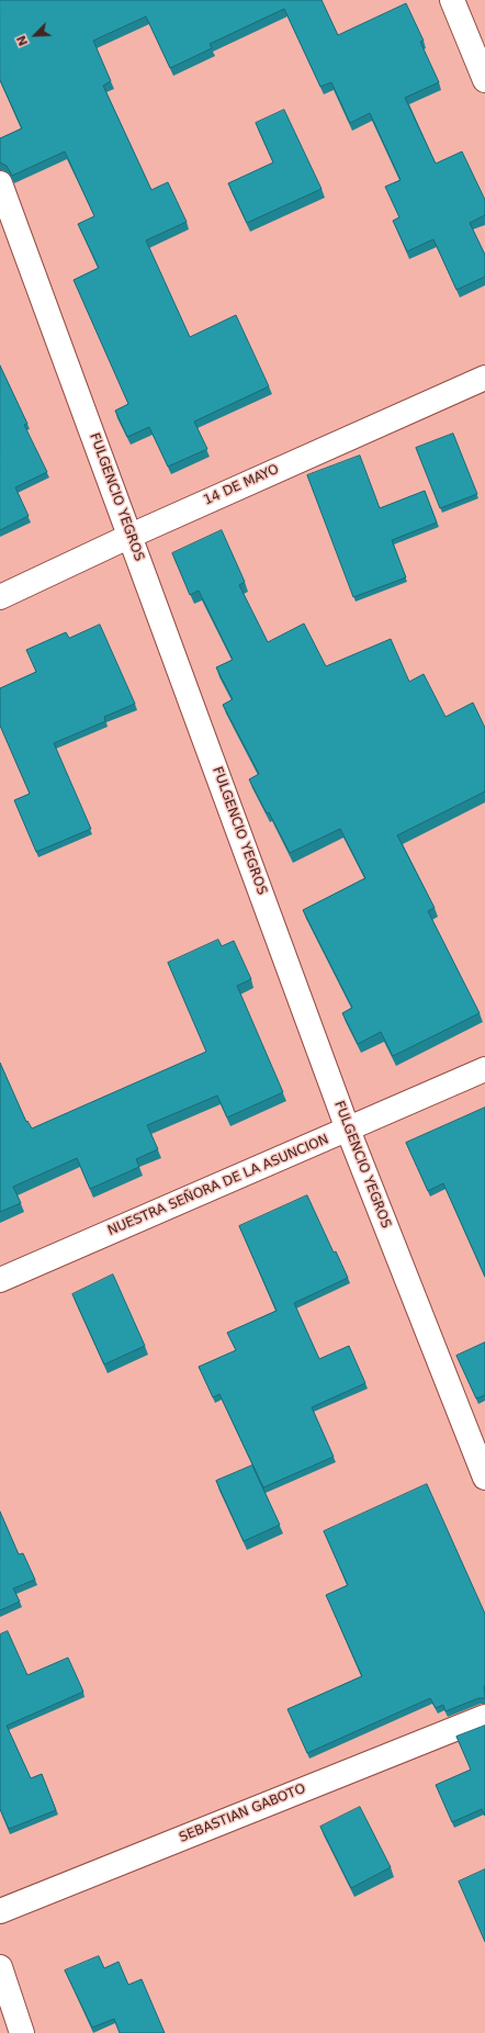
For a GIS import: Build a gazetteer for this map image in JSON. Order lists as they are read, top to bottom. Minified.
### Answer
{"streets":{"street":["14 DE MAYO","FULGENCIO YEGROS","NUESTRA SEÑORA DE LA ASUNCION","SEBASTIAN GABOTO"]},"crossings":[["14 DE MAYO","FULGENCIO YEGROS"],["FULGENCIO YEGROS","NUESTRA SEÑORA DE LA ASUNCION"]],"north":"bottom left"}
